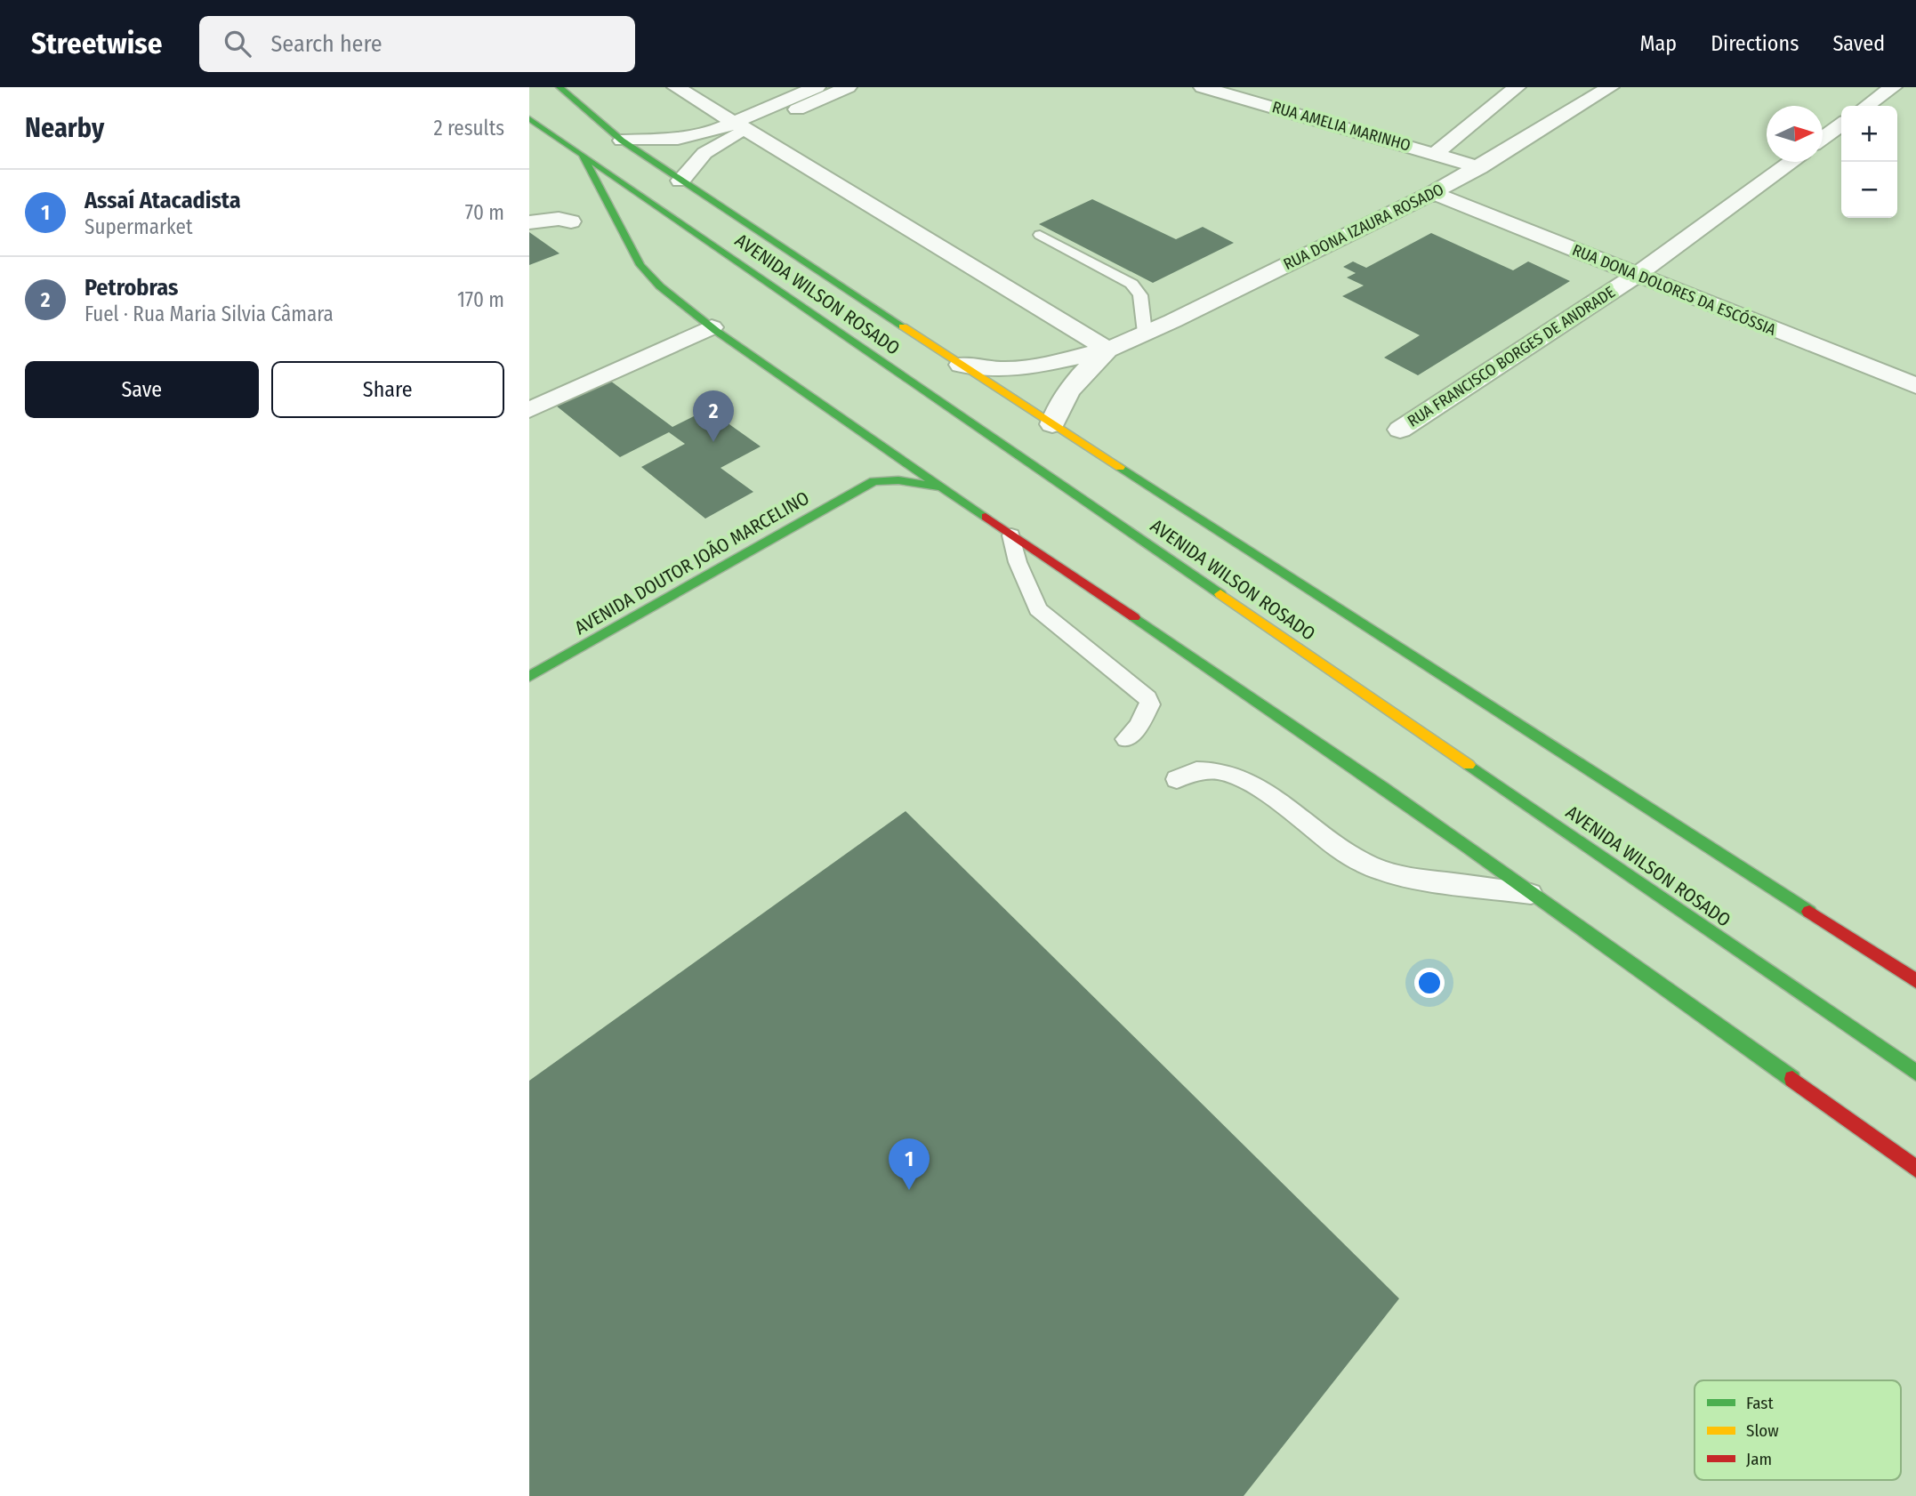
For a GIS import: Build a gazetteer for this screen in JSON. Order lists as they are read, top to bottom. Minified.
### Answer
{"streets":{"main road":["AVENIDA WILSON ROSADO","AVENIDA DOUTOR JOÃO MARCELINO"],"street":["RUA AMELIA MARINHO","RUA DONA IZAURA ROSADO","RUA DONA DOLORES DA ESCÓSSIA","RUA FRANCISCO BORGES DE ANDRADE"]},"crossings":[["RUA AMELIA MARINHO","RUA DONA IZAURA ROSADO"],["RUA DONA IZAURA ROSADO","RUA DONA DOLORES DA ESCÓSSIA"],["RUA DONA IZAURA ROSADO","AVENIDA WILSON ROSADO"],["RUA DONA DOLORES DA ESCÓSSIA","RUA FRANCISCO BORGES DE ANDRADE"]],"legend":["Fast","Slow","Jam"],"north":"right","page":{"header":"Streetwise","search":"Search here","nav":["Map","Directions","Saved"],"heading":["Nearby","2 results"],"map_buttons":["+","−"],"list":[{"mark":"1","name":"Assaí Atacadista","note":"Supermarket","value":"70 m"},{"mark":"2","name":"Petrobras","note":"Fuel · Rua Maria Silvia Câmara","value":"170 m"}],"buttons":["Save","Share"],"pins":["2","1"]}}
